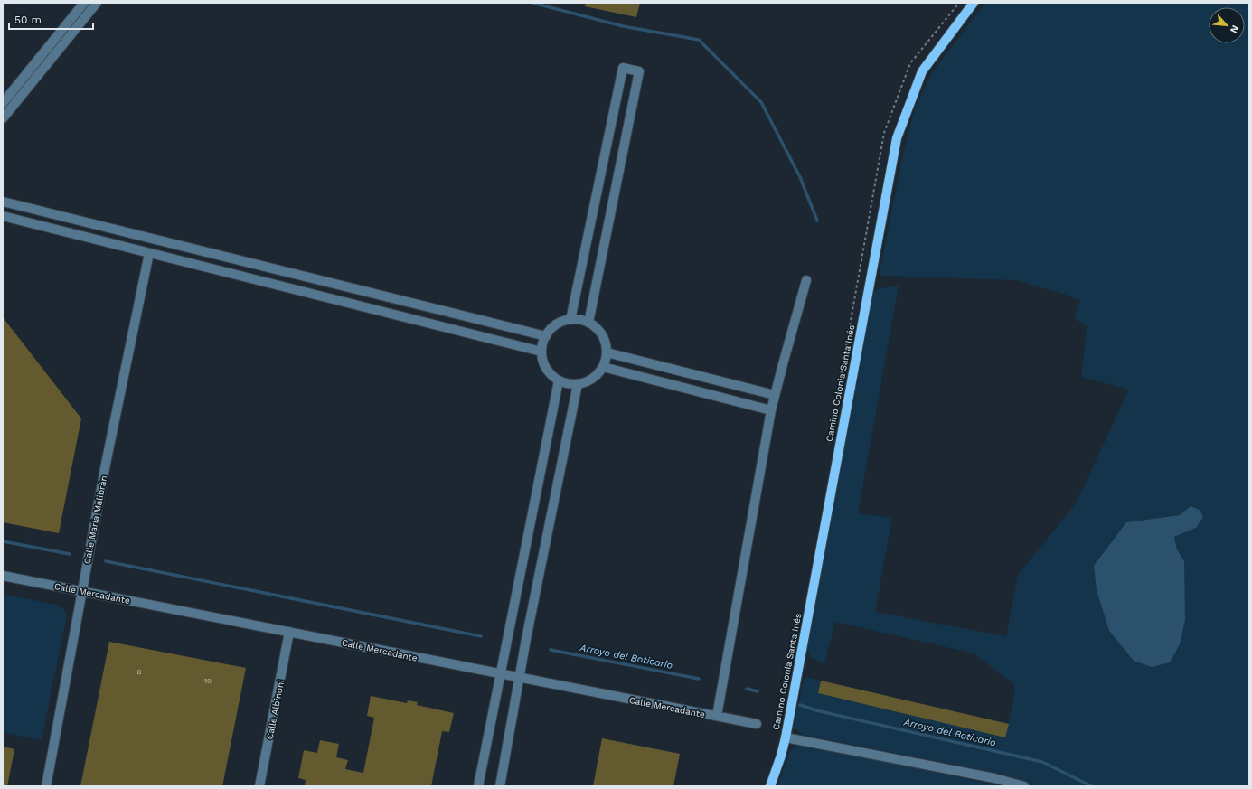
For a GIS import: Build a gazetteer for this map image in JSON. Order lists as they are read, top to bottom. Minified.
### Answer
{"streets":{"main road":["Camino Colonia Santa Inés"],"street":["Calle María Malibrán","Calle Mercadante","Calle Albinoni"]},"crossings":[["Calle María Malibrán","Calle Mercadante"],["Calle Mercadante","Calle Albinoni"]],"water":["Arroyo del Boticario"],"house_numbers":["8","10"],"scale_bar":"50 m","north":"bottom right"}
